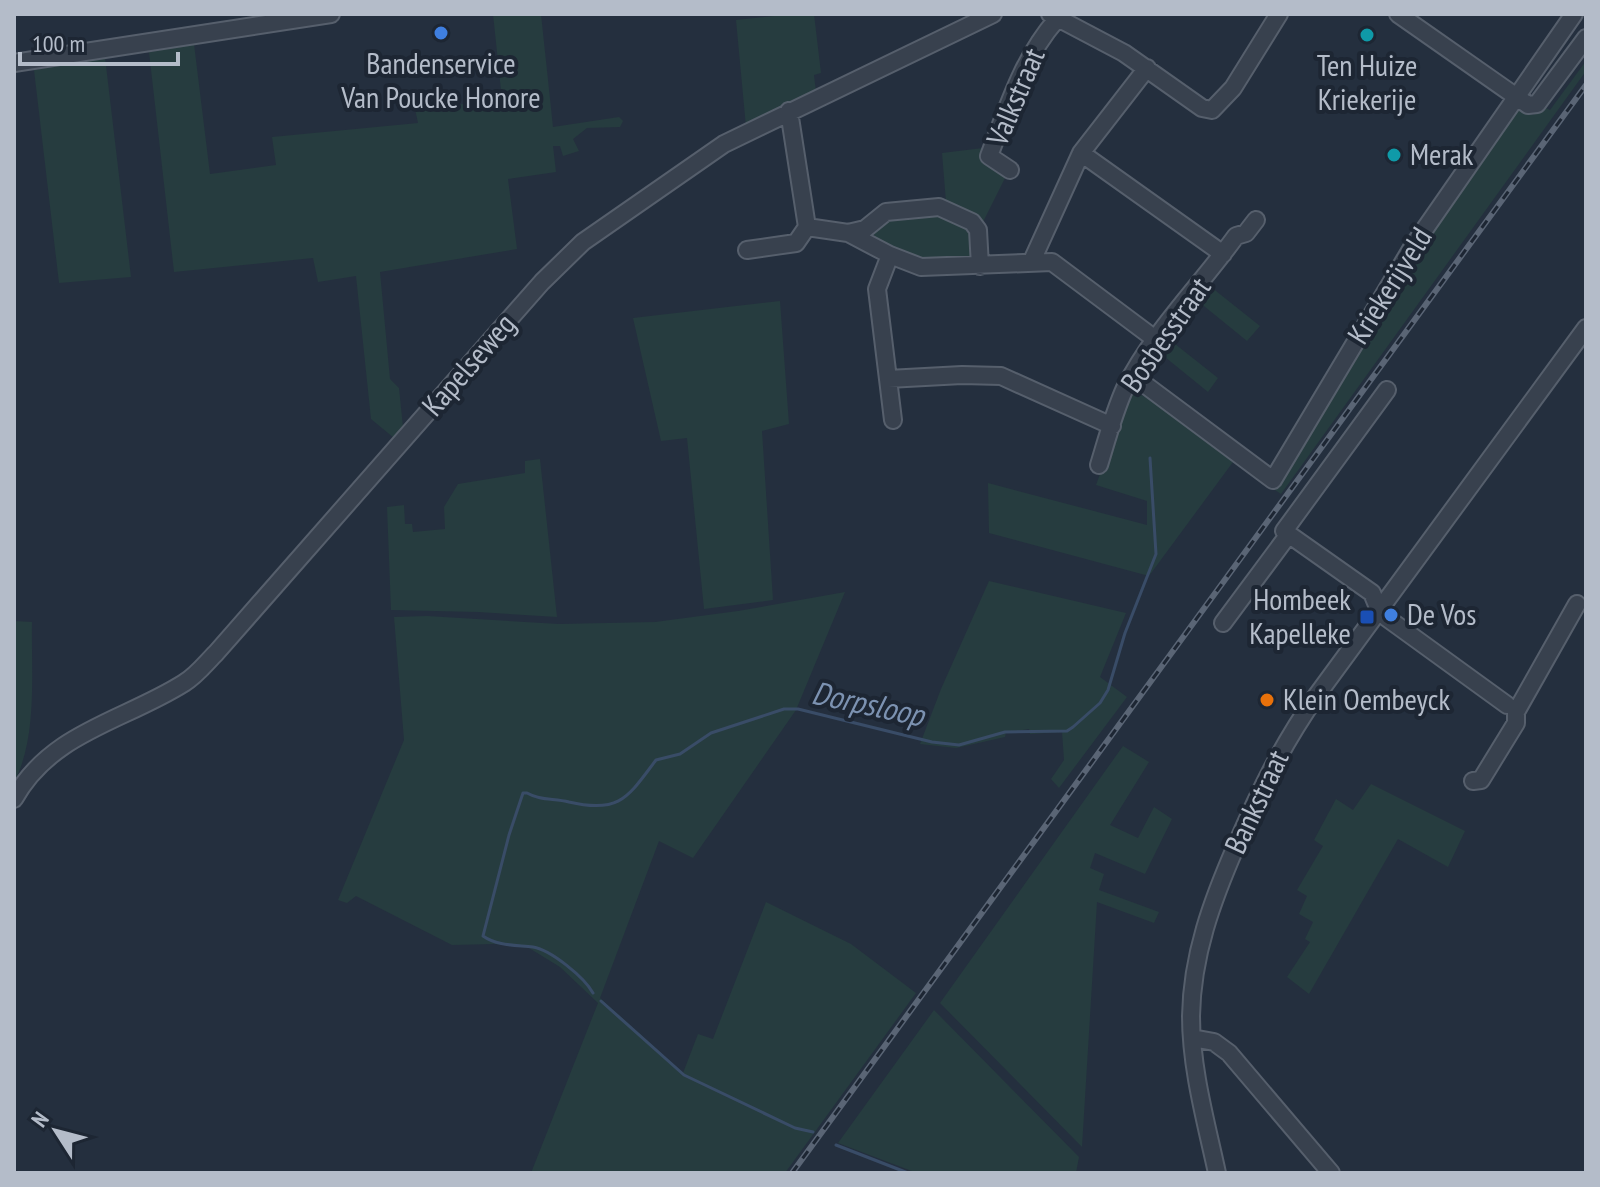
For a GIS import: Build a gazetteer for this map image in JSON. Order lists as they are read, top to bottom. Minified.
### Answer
{"streets":{"street":["Valkstraat","Kriekerijveld","Bosbesstraat","Kapelseweg","Bankstraat"]},"crossings":[["Kriekerijveld","Bosbesstraat"]],"water":["Dorpsloop"],"places":{"other":["Bandenservice Van Poucke Honore","Ten Huize Kriekerije","Merak","De Vos","Klein Oembeyck"],"transit":["Hombeek Kapelleke"]},"scale_bar":"100 m","north":"top left"}
